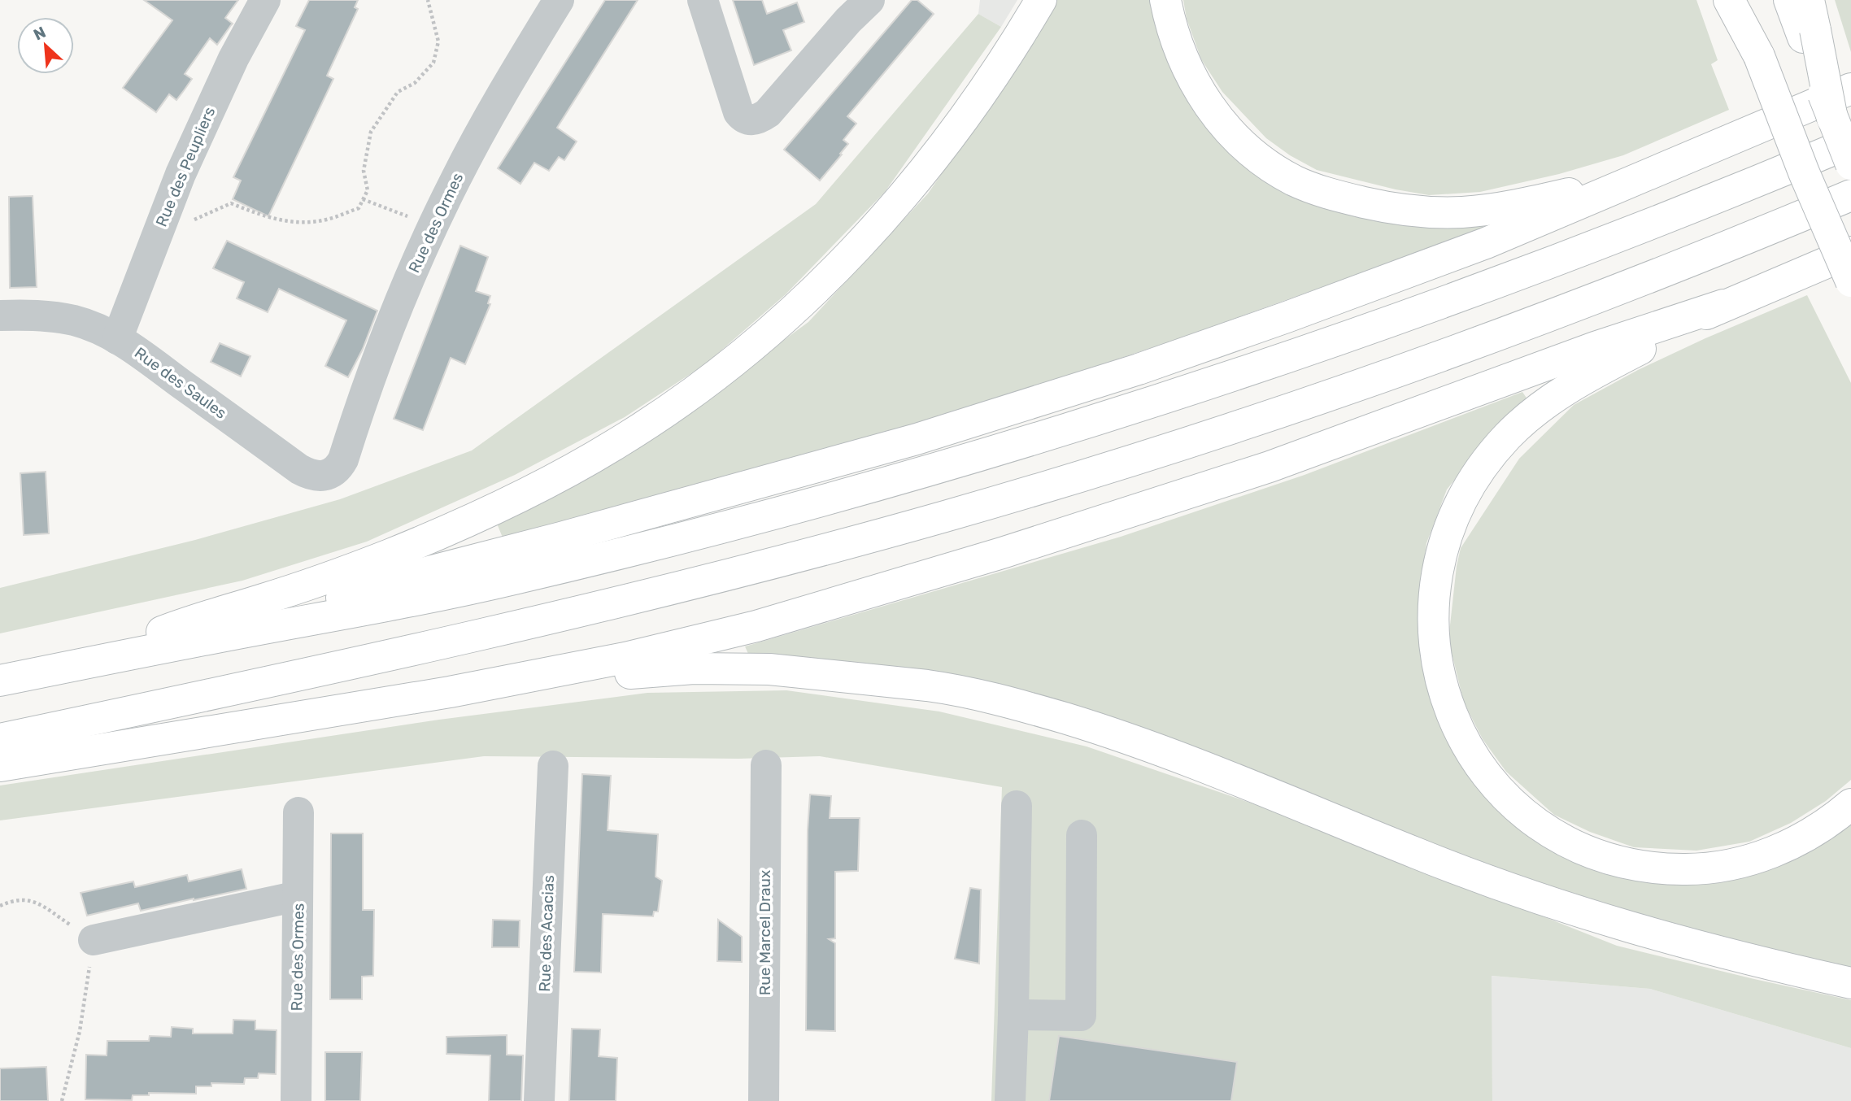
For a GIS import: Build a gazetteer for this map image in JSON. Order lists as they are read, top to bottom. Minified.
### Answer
{"streets":{"street":["Rue des Peupliers","Rue des Ormes","Rue des Saules","Rue Marcel Draux","Rue des Acacias"]},"crossings":[["Rue des Peupliers","Rue des Saules"],["Rue des Ormes","Rue des Saules"]],"north":"top left"}
